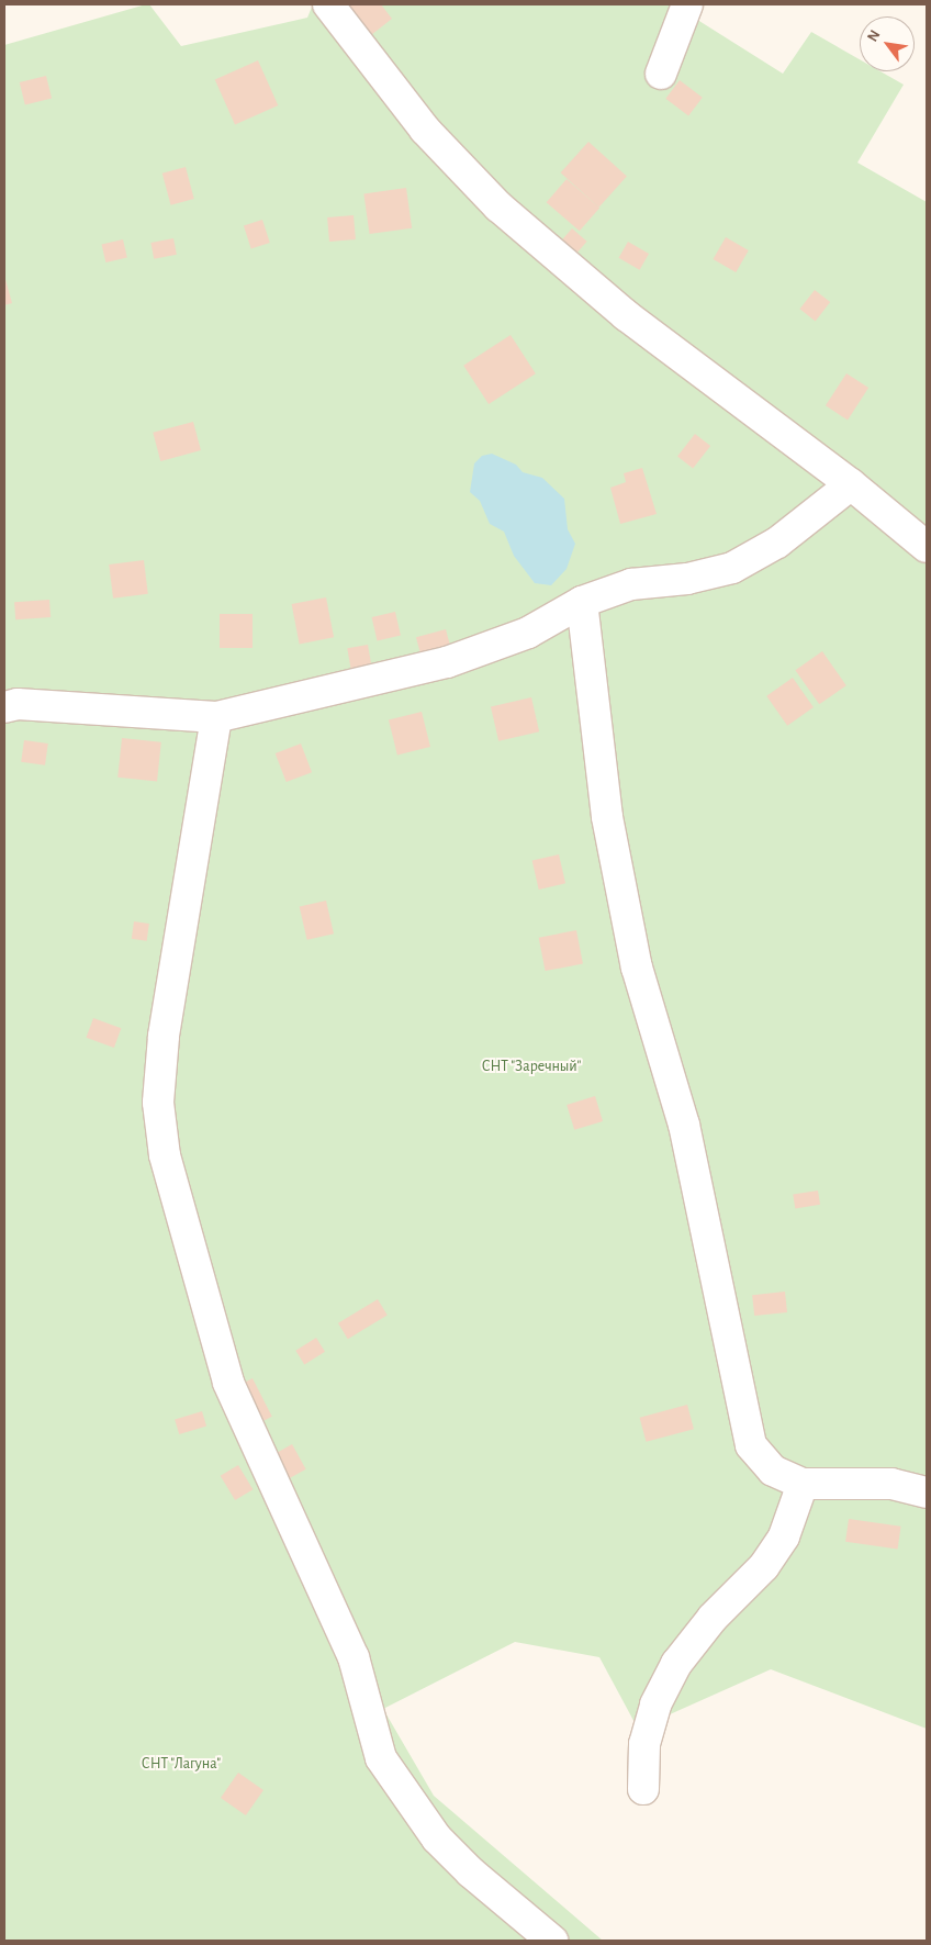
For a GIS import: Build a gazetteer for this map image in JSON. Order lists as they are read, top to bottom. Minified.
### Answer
{"parks":["СНТ \"Заречный\"","СНТ \"Лагуна\""],"north":"top left"}
